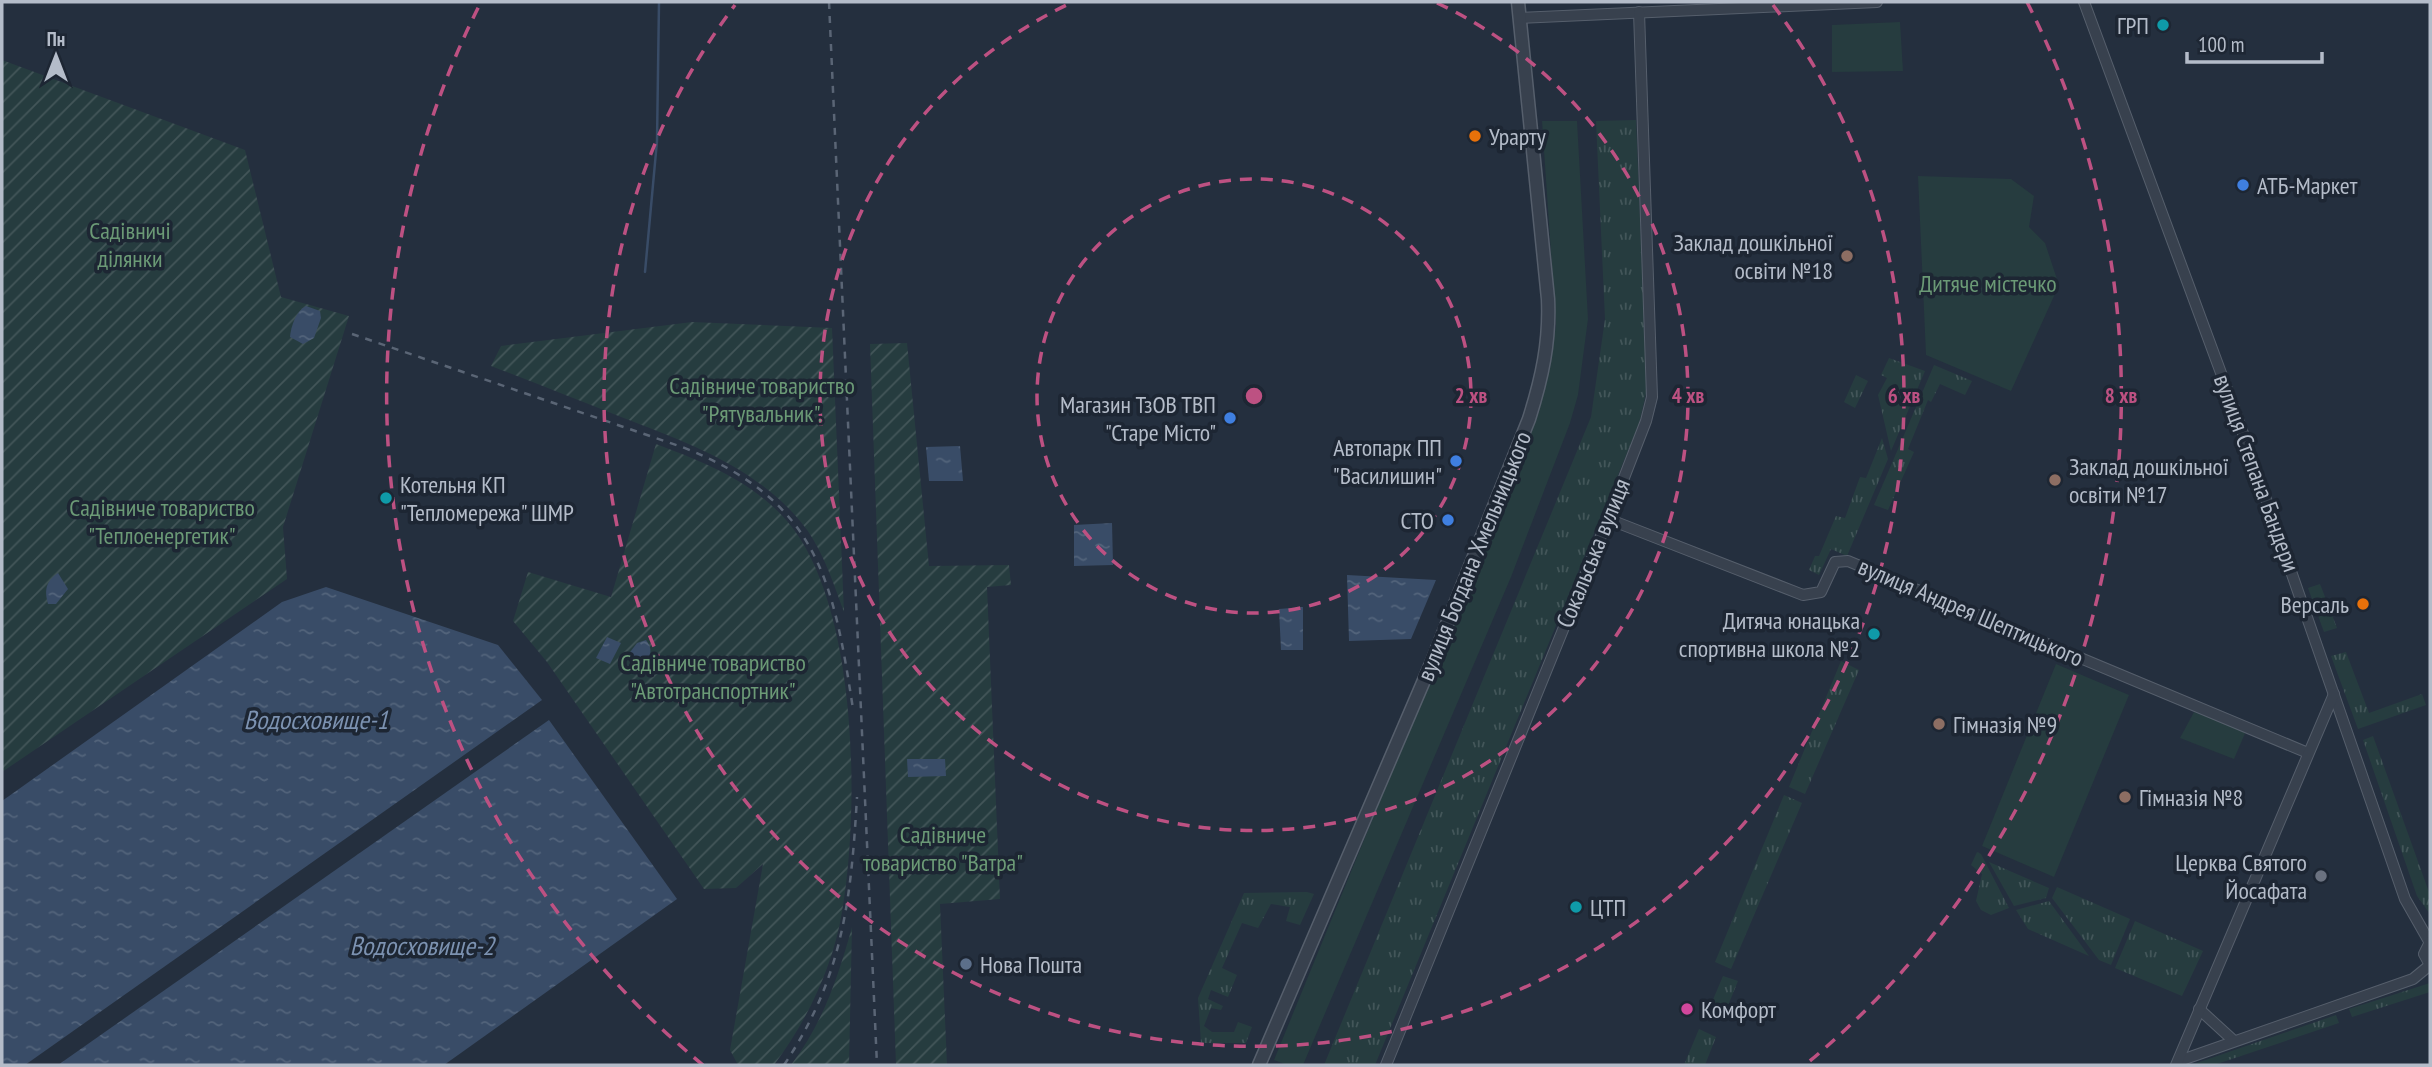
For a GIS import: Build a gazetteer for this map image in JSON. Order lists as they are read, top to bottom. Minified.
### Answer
{"streets":{"street":["вулиця Степана Бандери","Сокальська вулиця","вулиця Богдана Хмельницького","вулиця Андрея Шептицького"]},"crossings":[["Сокальська вулиця","вулиця Андрея Шептицького"]],"water":["Водосховище-1","Водосховище-2"],"parks":["Садівничі ділянки","Дитяче містечко","Садівниче товариство \"Рятувальник\".","Садівниче товариство \"Теплоенергетик\"","Садівниче товариство \"Автотранспортник\"","Садівниче товариство \"Ватра\""],"places":["ГРП","Урарту","АТБ-Маркет","Заклад дошкільної освіти №18","Магазин ТзОВ ТВП \"Старе Місто\"","Автопарк ПП \"Василишин\"","Заклад дошкільної освіти №17","Котельня КП \"Тепломережа\" ШМР","СТО","Версаль","Дитяча юнацька спортивна школа №2","Гімназія №9","Гімназія №8","Церква Святого Йосафата","ЦТП","Нова Пошта","Комфорт"],"scale_bar":"100 m","north":"top","rings":["2 хв","4 хв","6 хв","8 хв"]}
